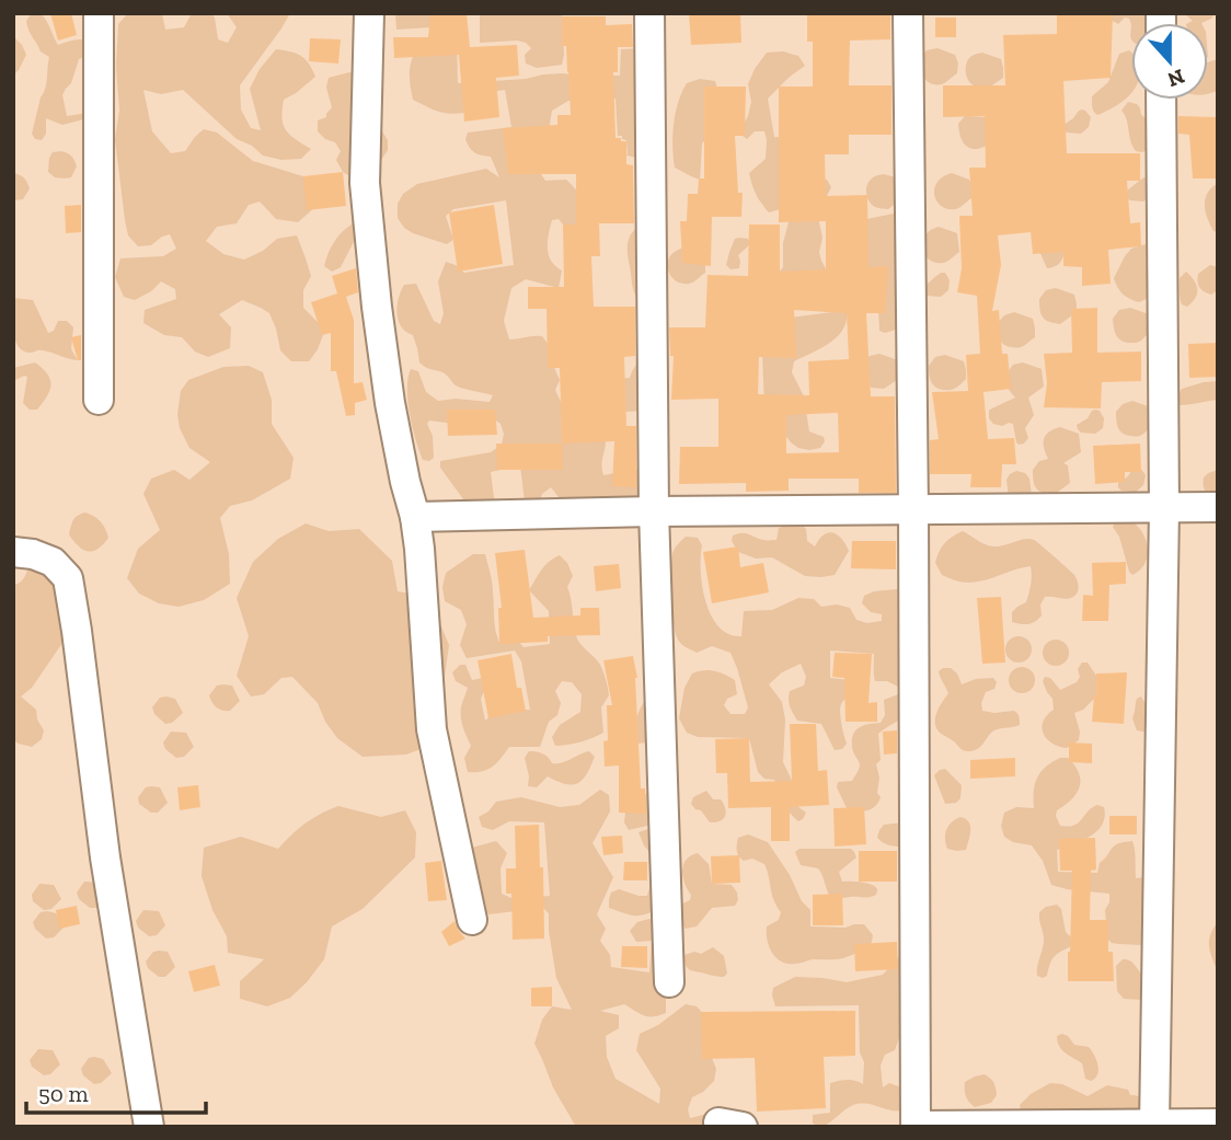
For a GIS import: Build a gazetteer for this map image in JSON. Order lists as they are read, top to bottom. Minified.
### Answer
{"scale_bar":"50 m","north":"bottom"}
